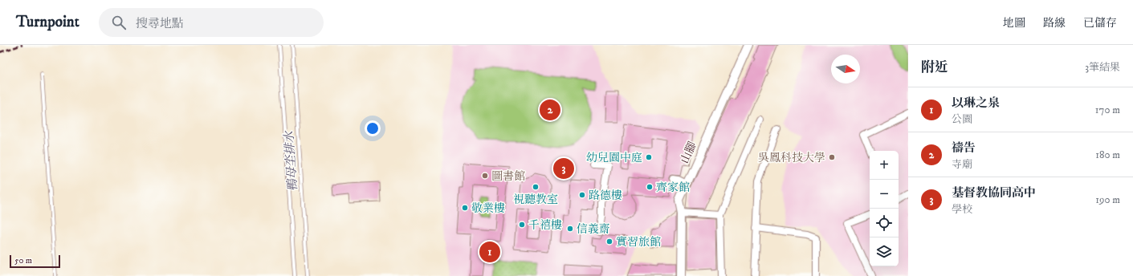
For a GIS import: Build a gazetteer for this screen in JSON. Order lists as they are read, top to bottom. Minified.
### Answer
{"streets":{"street":["山腳"]},"water":["鴨母坔排水"],"places":["幼兒園中庭","吳鳳科技大學","圖書館","視聽教室","齊家館","路德樓","敬業樓","千禧樓","信義齋","實習旅館"],"scale_bar":"50 m","north":"right","page":{"header":"Turnpoint","search":"搜尋地點","nav":["地圖","路線","已儲存"],"heading":["附近","3筆結果"],"list":[{"mark":"1","name":"以琳之泉","note":"公園","value":"170 m"},{"mark":"2","name":"禱告","note":"寺廟","value":"180 m"},{"mark":"3","name":"基督教協同高中","note":"學校","value":"190 m"}],"pins":["2","3","1"],"map_buttons":["+","−"],"scale":"50 m"}}
